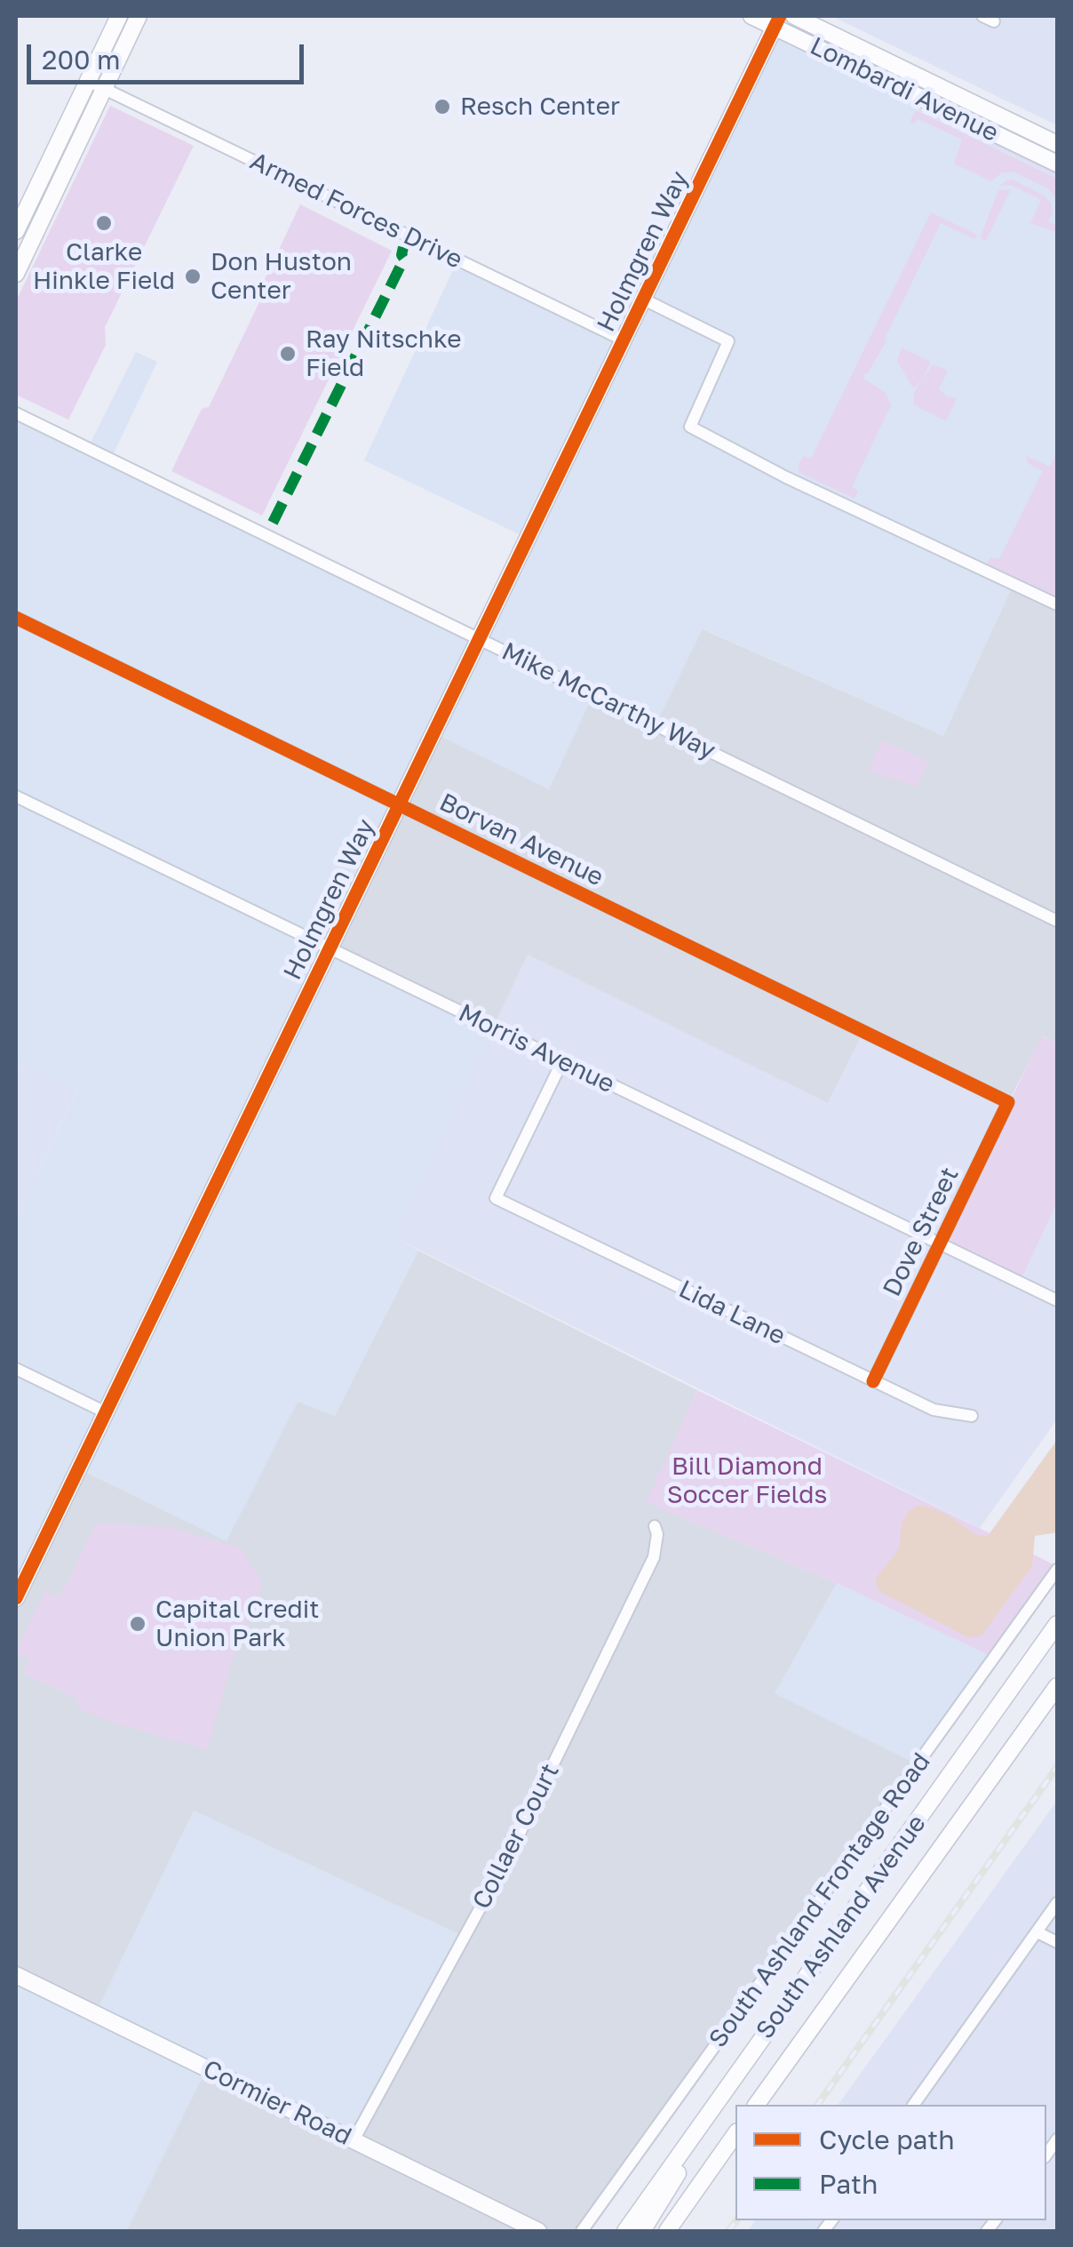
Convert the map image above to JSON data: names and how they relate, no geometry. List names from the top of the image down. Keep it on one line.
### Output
{"streets":{"street":["Lombardi Avenue","Armed Forces Drive","Holmgren Way","Mike McCarthy Way","Borvan Avenue","Morris Avenue","Dove Street","Lida Lane","Collaer Court","South Ashland Frontage Road","South Ashland Avenue","Cormier Road"]},"crossings":[["Lombardi Avenue","Holmgren Way"],["Armed Forces Drive","Holmgren Way"],["Holmgren Way","Mike McCarthy Way"],["Holmgren Way","Borvan Avenue"],["Holmgren Way","Morris Avenue"],["Borvan Avenue","Dove Street"],["Morris Avenue","Dove Street"],["Morris Avenue","Lida Lane"],["Dove Street","Lida Lane"],["Collaer Court","Cormier Road"]],"parks":["Bill Diamond Soccer Fields"],"places":["Resch Center","Clarke Hinkle Field","Don Huston Center","Ray Nitschke Field","Capital Credit Union Park"],"legend":["Cycle path","Path"],"scale_bar":"200 m"}
